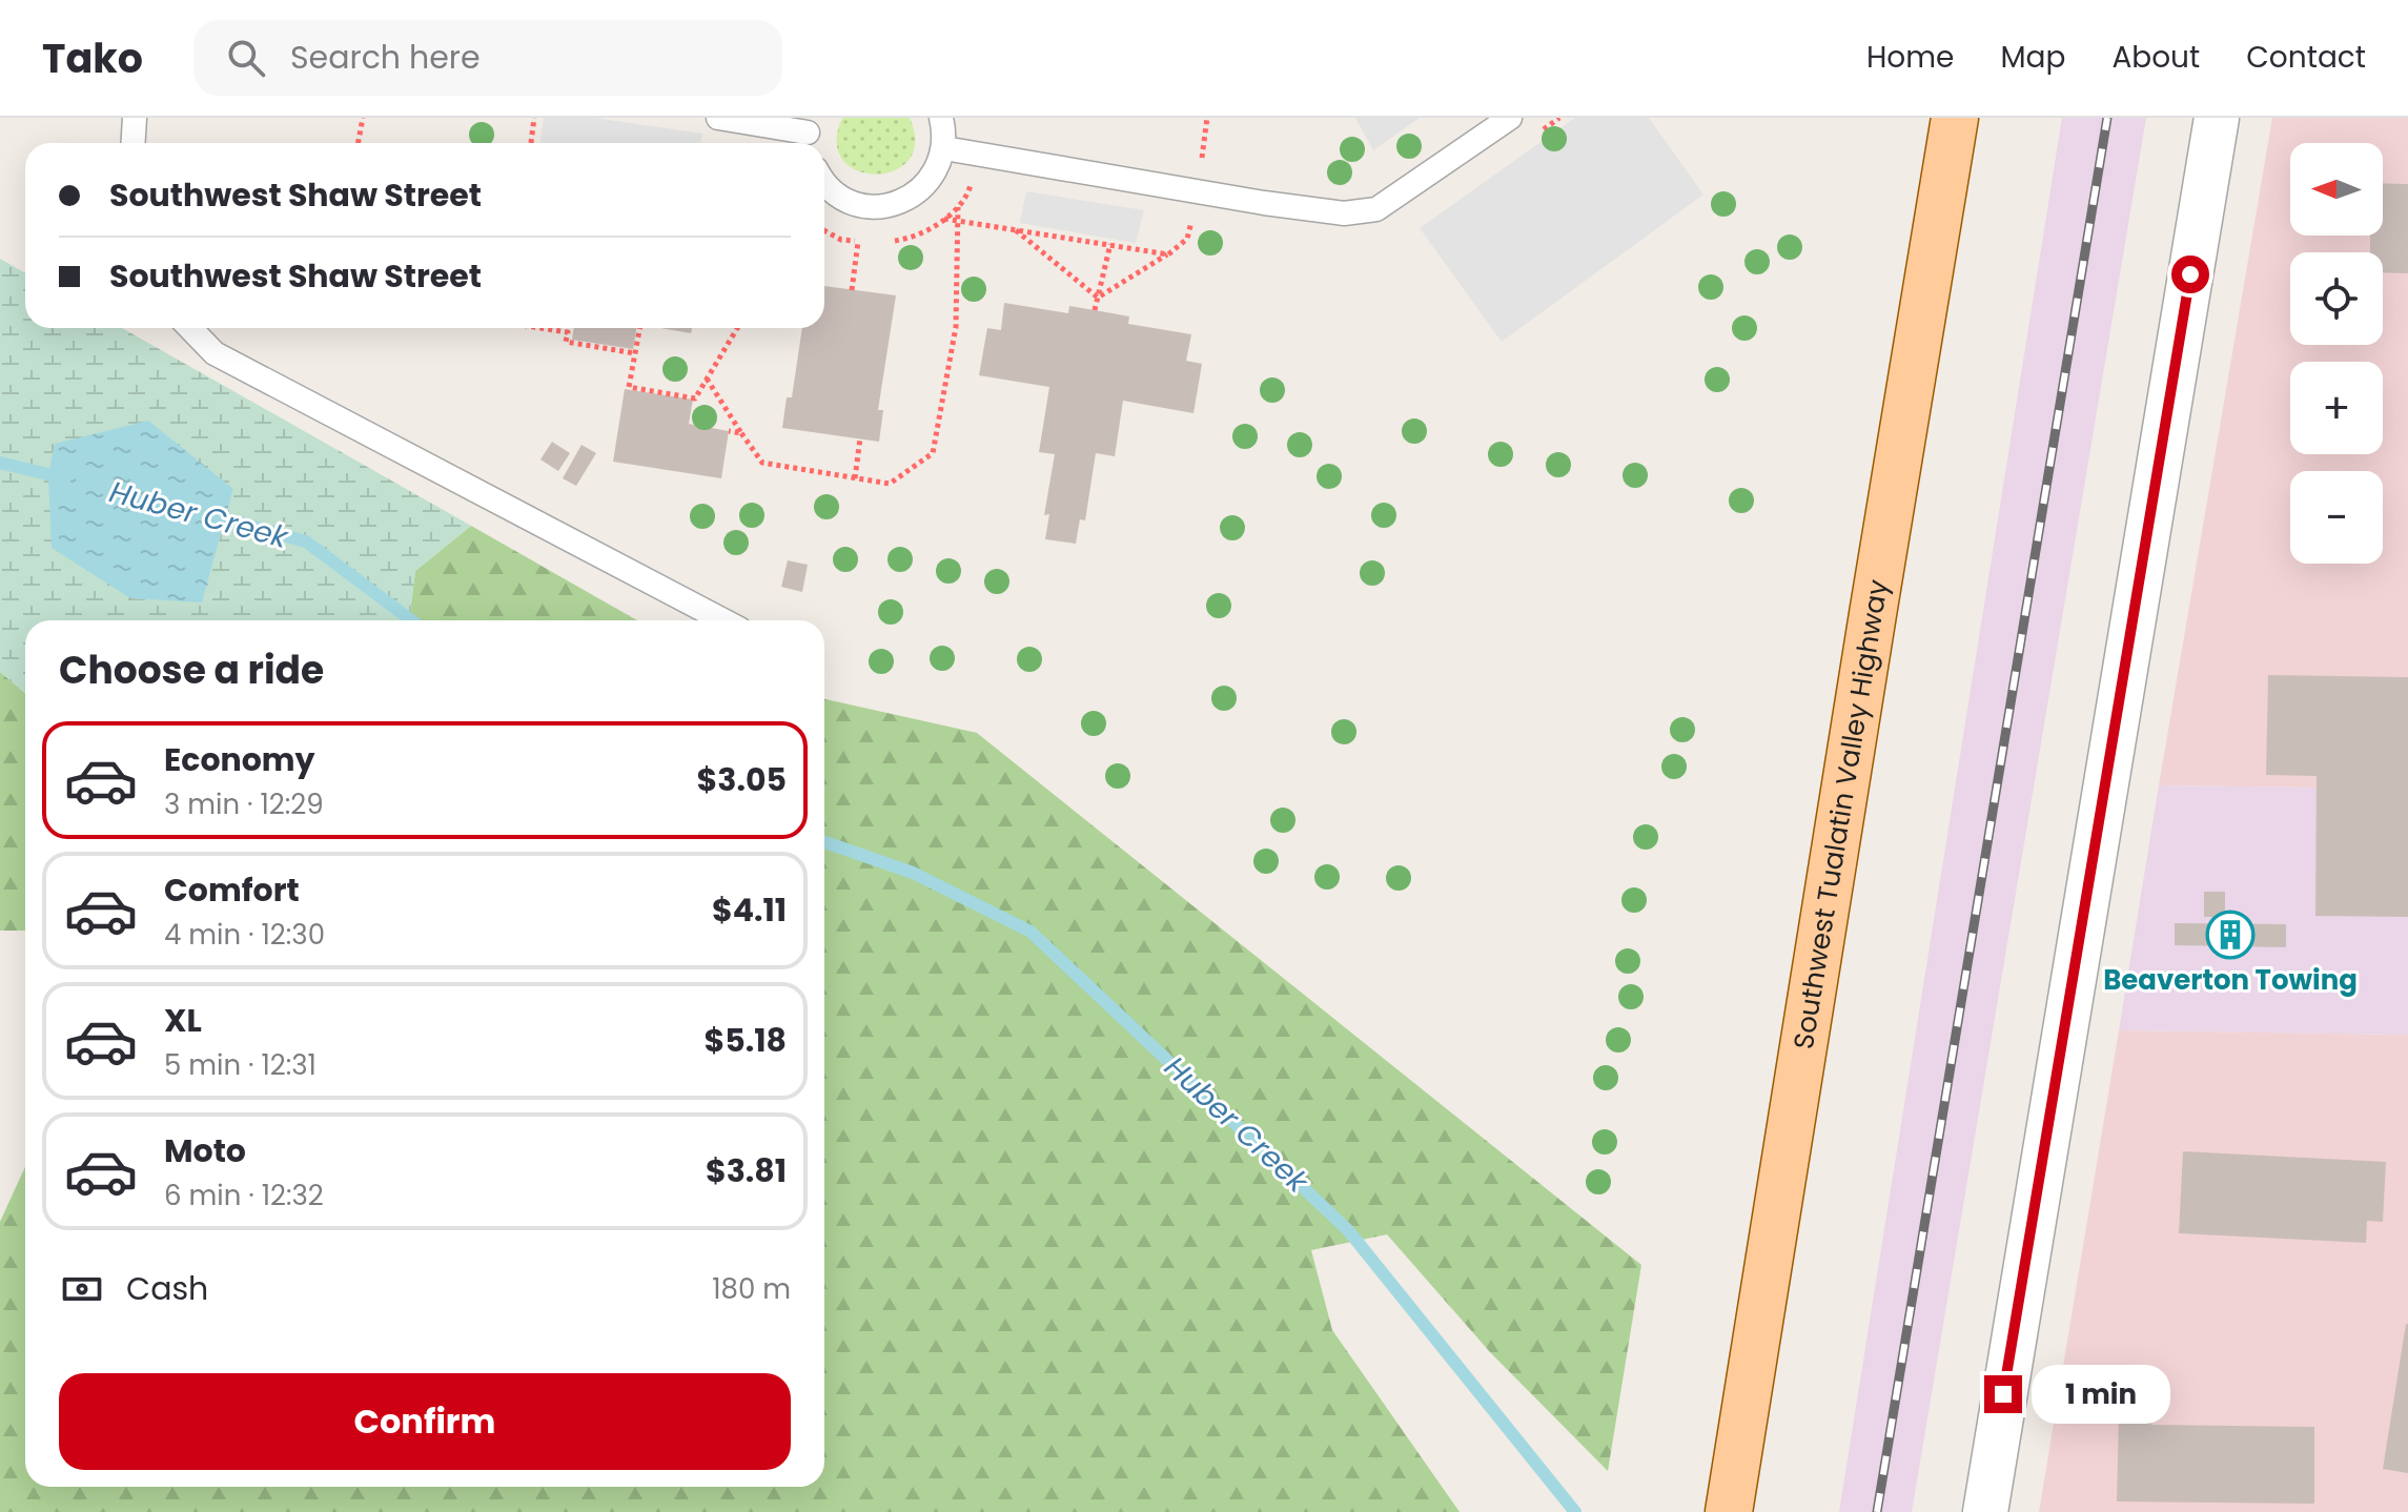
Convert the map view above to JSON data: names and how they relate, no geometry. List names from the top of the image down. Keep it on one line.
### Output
{"streets":{"main road":["Southwest Tualatin Valley Highway"]},"water":["Huber Creek"],"places":{"building":["Beaverton Towing"]},"north":"left","page":{"header":"Tako","search":"Search here","nav":["Home","Map","About","Contact"],"map_buttons":["+","−"],"banner":["Southwest Shaw Street","Southwest Shaw Street"],"heading":"Choose a ride","list":[{"name":"Economy","note":"3 min · 12:29","value":"$3.05"},{"name":"Comfort","note":"4 min · 12:30","value":"$4.11"},{"name":"XL","note":"5 min · 12:31","value":"$5.18"},{"name":"Moto","note":"6 min · 12:32","value":"$3.81"}],"pay":["Cash","180 m"],"buttons":"Confirm","bubble":"1 min"}}
